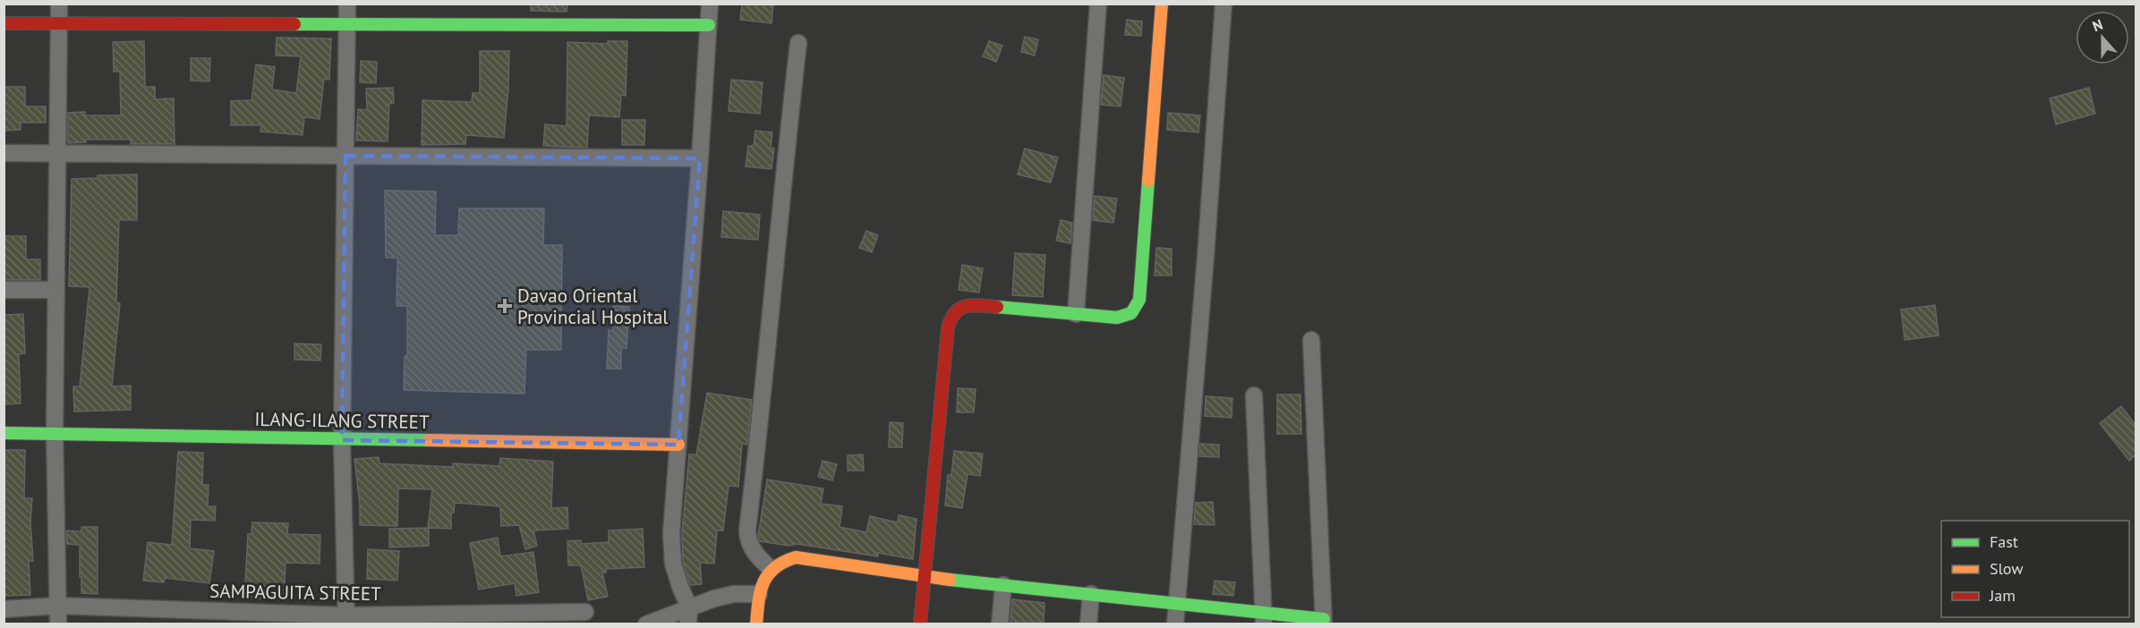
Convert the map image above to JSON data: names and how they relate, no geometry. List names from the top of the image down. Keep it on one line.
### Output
{"streets":{"street":["ILANG-ILANG STREET","SAMPAGUITA STREET"]},"places":{"health":["Davao Oriental Provincial Hospital"]},"legend":["Fast","Slow","Jam"],"north":"top"}
